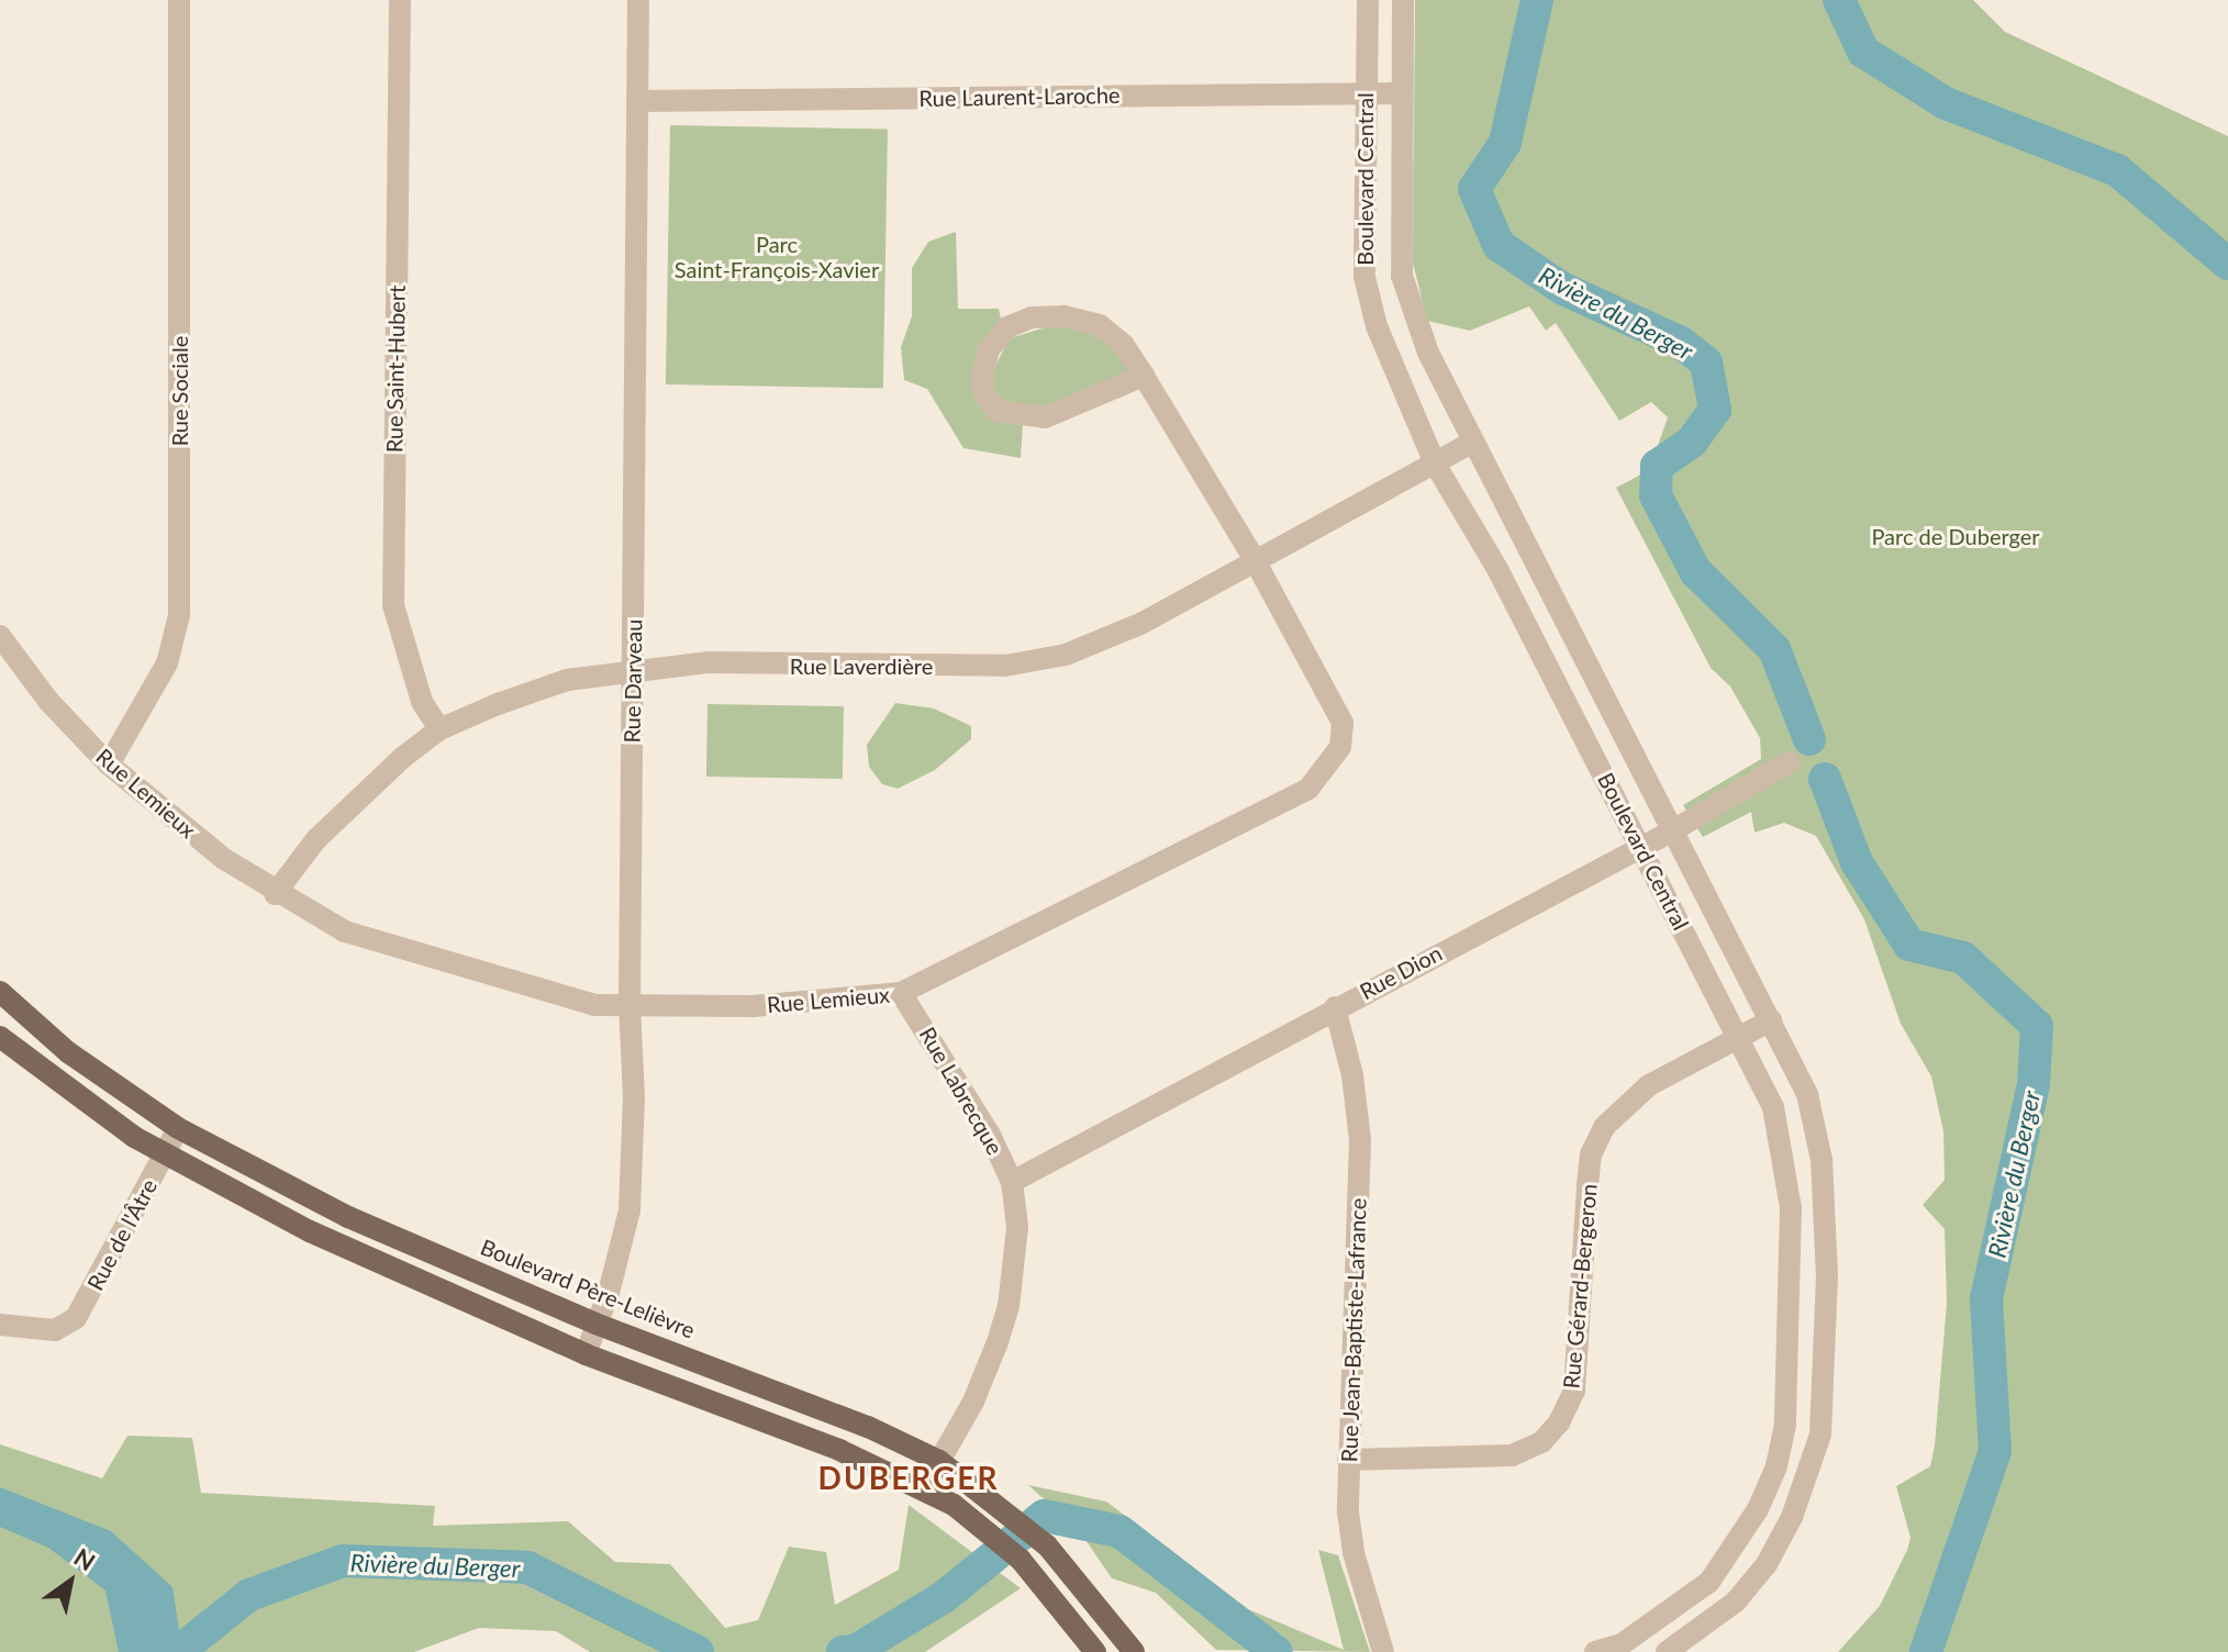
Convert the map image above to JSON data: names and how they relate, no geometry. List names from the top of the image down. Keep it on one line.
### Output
{"streets":{"main road":["Boulevard Père-Lelièvre"],"street":["Rue Laurent-Laroche","Boulevard Central","Rue Saint-Hubert","Rue Sociale","Rue Laverdière","Rue Darveau","Rue Lemieux","Rue Dion","Rue Labrecque","Rue de l'Âtre","Rue Gérard-Bergeron","Rue Jean-Baptiste-Lafrance"]},"crossings":[["Rue Laurent-Laroche","Boulevard Central"],["Rue Laurent-Laroche","Rue Darveau"],["Boulevard Central","Rue Laverdière"],["Boulevard Central","Rue Dion"],["Boulevard Central","Rue Gérard-Bergeron"],["Rue Saint-Hubert","Rue Laverdière"],["Rue Sociale","Rue Lemieux"],["Rue Laverdière","Rue Darveau"],["Rue Laverdière","Rue Lemieux"],["Rue Darveau","Rue Lemieux"],["Rue Darveau","Boulevard Père-Lelièvre"],["Rue Lemieux","Rue Labrecque"],["Rue Dion","Rue Labrecque"],["Rue Dion","Rue Jean-Baptiste-Lafrance"],["Rue Labrecque","Boulevard Père-Lelièvre"],["Rue de l'Âtre","Boulevard Père-Lelièvre"],["Rue Gérard-Bergeron","Rue Jean-Baptiste-Lafrance"]],"districts":["DUBERGER"],"water":["Rivière du Berger"],"parks":["Parc Saint-François-Xavier","Parc de Duberger"],"north":"top right"}
